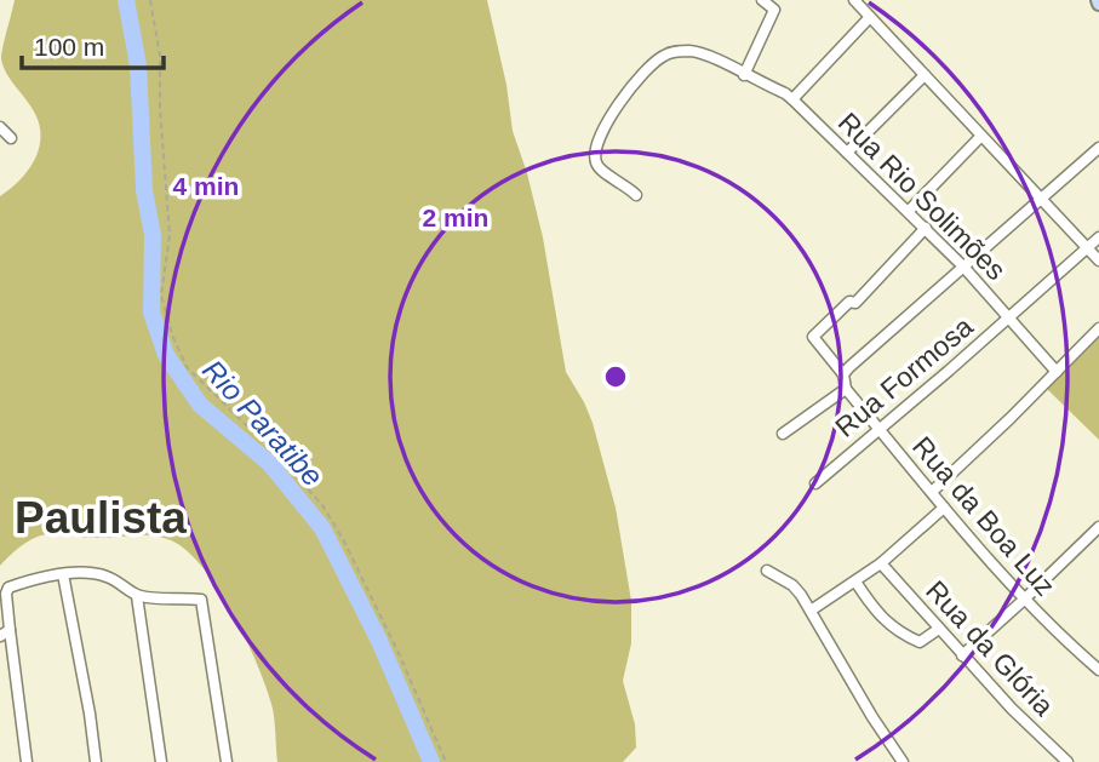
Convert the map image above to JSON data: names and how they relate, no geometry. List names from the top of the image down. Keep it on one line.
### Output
{"streets":{"street":["Rua Rio Solimões","Rua Formosa","Rua da Boa Luz","Rua da Glória"]},"crossings":[["Rua Rio Solimões","Rua Formosa"],["Rua Rio Solimões","Rua da Boa Luz"],["Rua Formosa","Rua da Boa Luz"]],"districts":["Paulista"],"water":["Rio Paratibe"],"scale_bar":"100 m","rings":["4 min","2 min"]}
